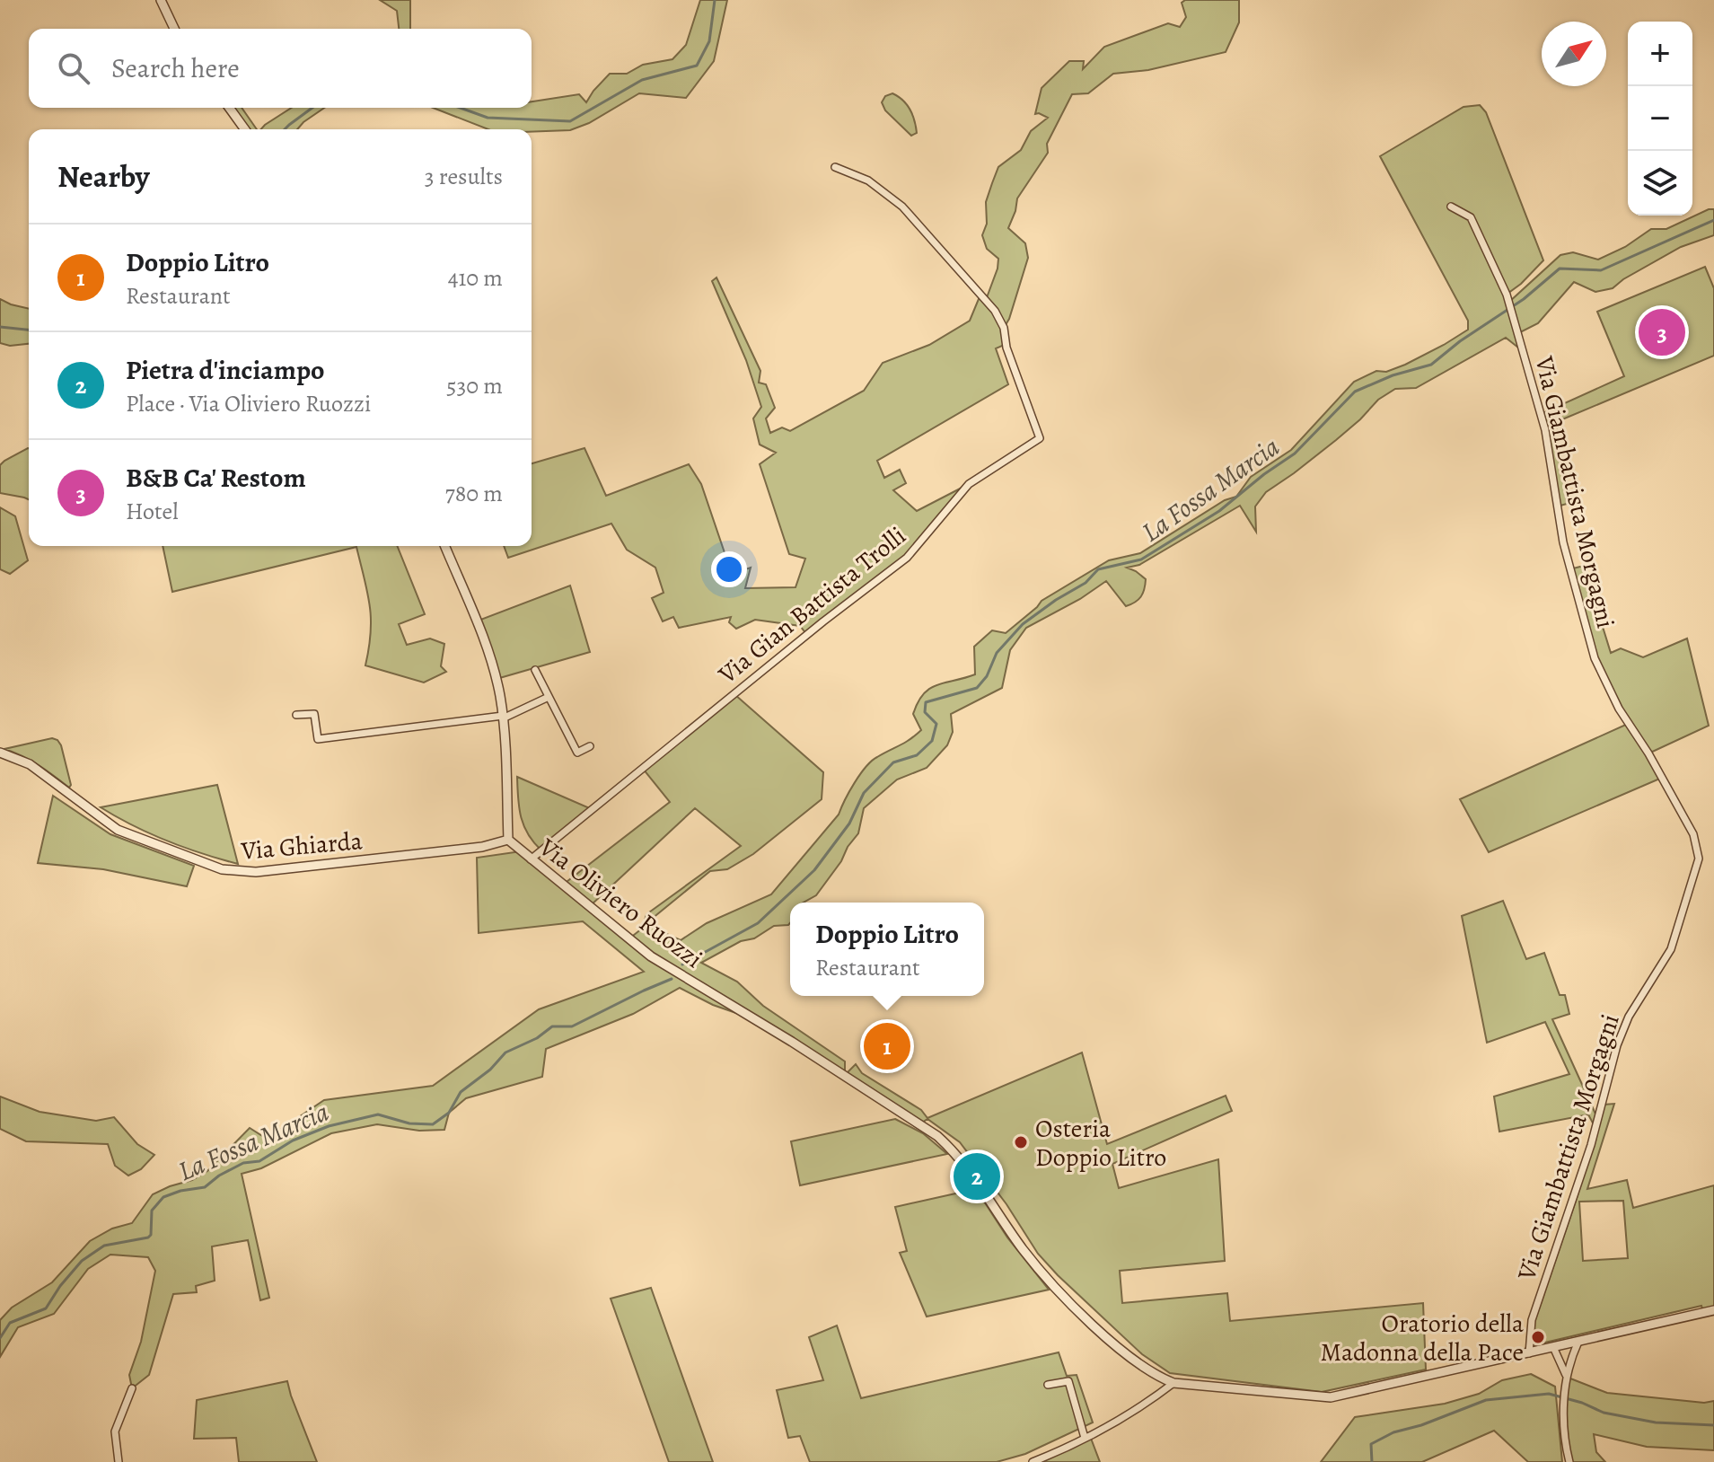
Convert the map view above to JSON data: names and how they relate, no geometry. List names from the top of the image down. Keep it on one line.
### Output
{"streets":{"street":["Via Giambattista Morgagni","Via Gian Battista Trolli","Via Ghiarda","Via Oliviero Ruozzi"]},"crossings":[["Via Giambattista Morgagni","Via Oliviero Ruozzi"],["Via Gian Battista Trolli","Via Oliviero Ruozzi"],["Via Ghiarda","Via Oliviero Ruozzi"]],"water":["La Fossa Marcia"],"places":["Osteria Doppio Litro","Oratorio della Madonna della Pace"],"north":"top right","page":{"map_buttons":["+","−"],"search":"Search here","heading":["Nearby","3 results"],"list":[{"mark":"1","name":"Doppio Litro","note":"Restaurant","value":"410 m"},{"mark":"2","name":"Pietra d'inciampo","note":"Place · Via Oliviero Ruozzi","value":"530 m"},{"mark":"3","name":"B&B Ca' Restom","note":"Hotel","value":"780 m"}],"pins":["3","1","2"],"popup":["Doppio Litro","Restaurant"]}}
